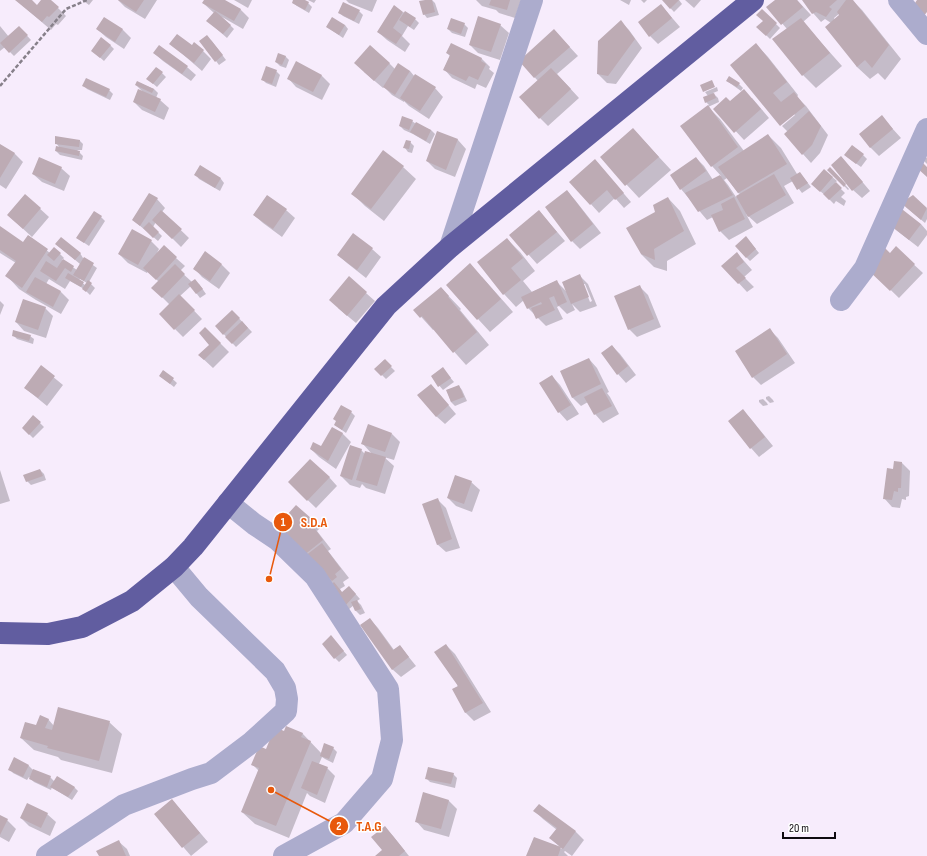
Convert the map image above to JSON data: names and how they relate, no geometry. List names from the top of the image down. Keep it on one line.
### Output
{"places":["S.D.A","T.A.G"],"scale_bar":"20 m"}
